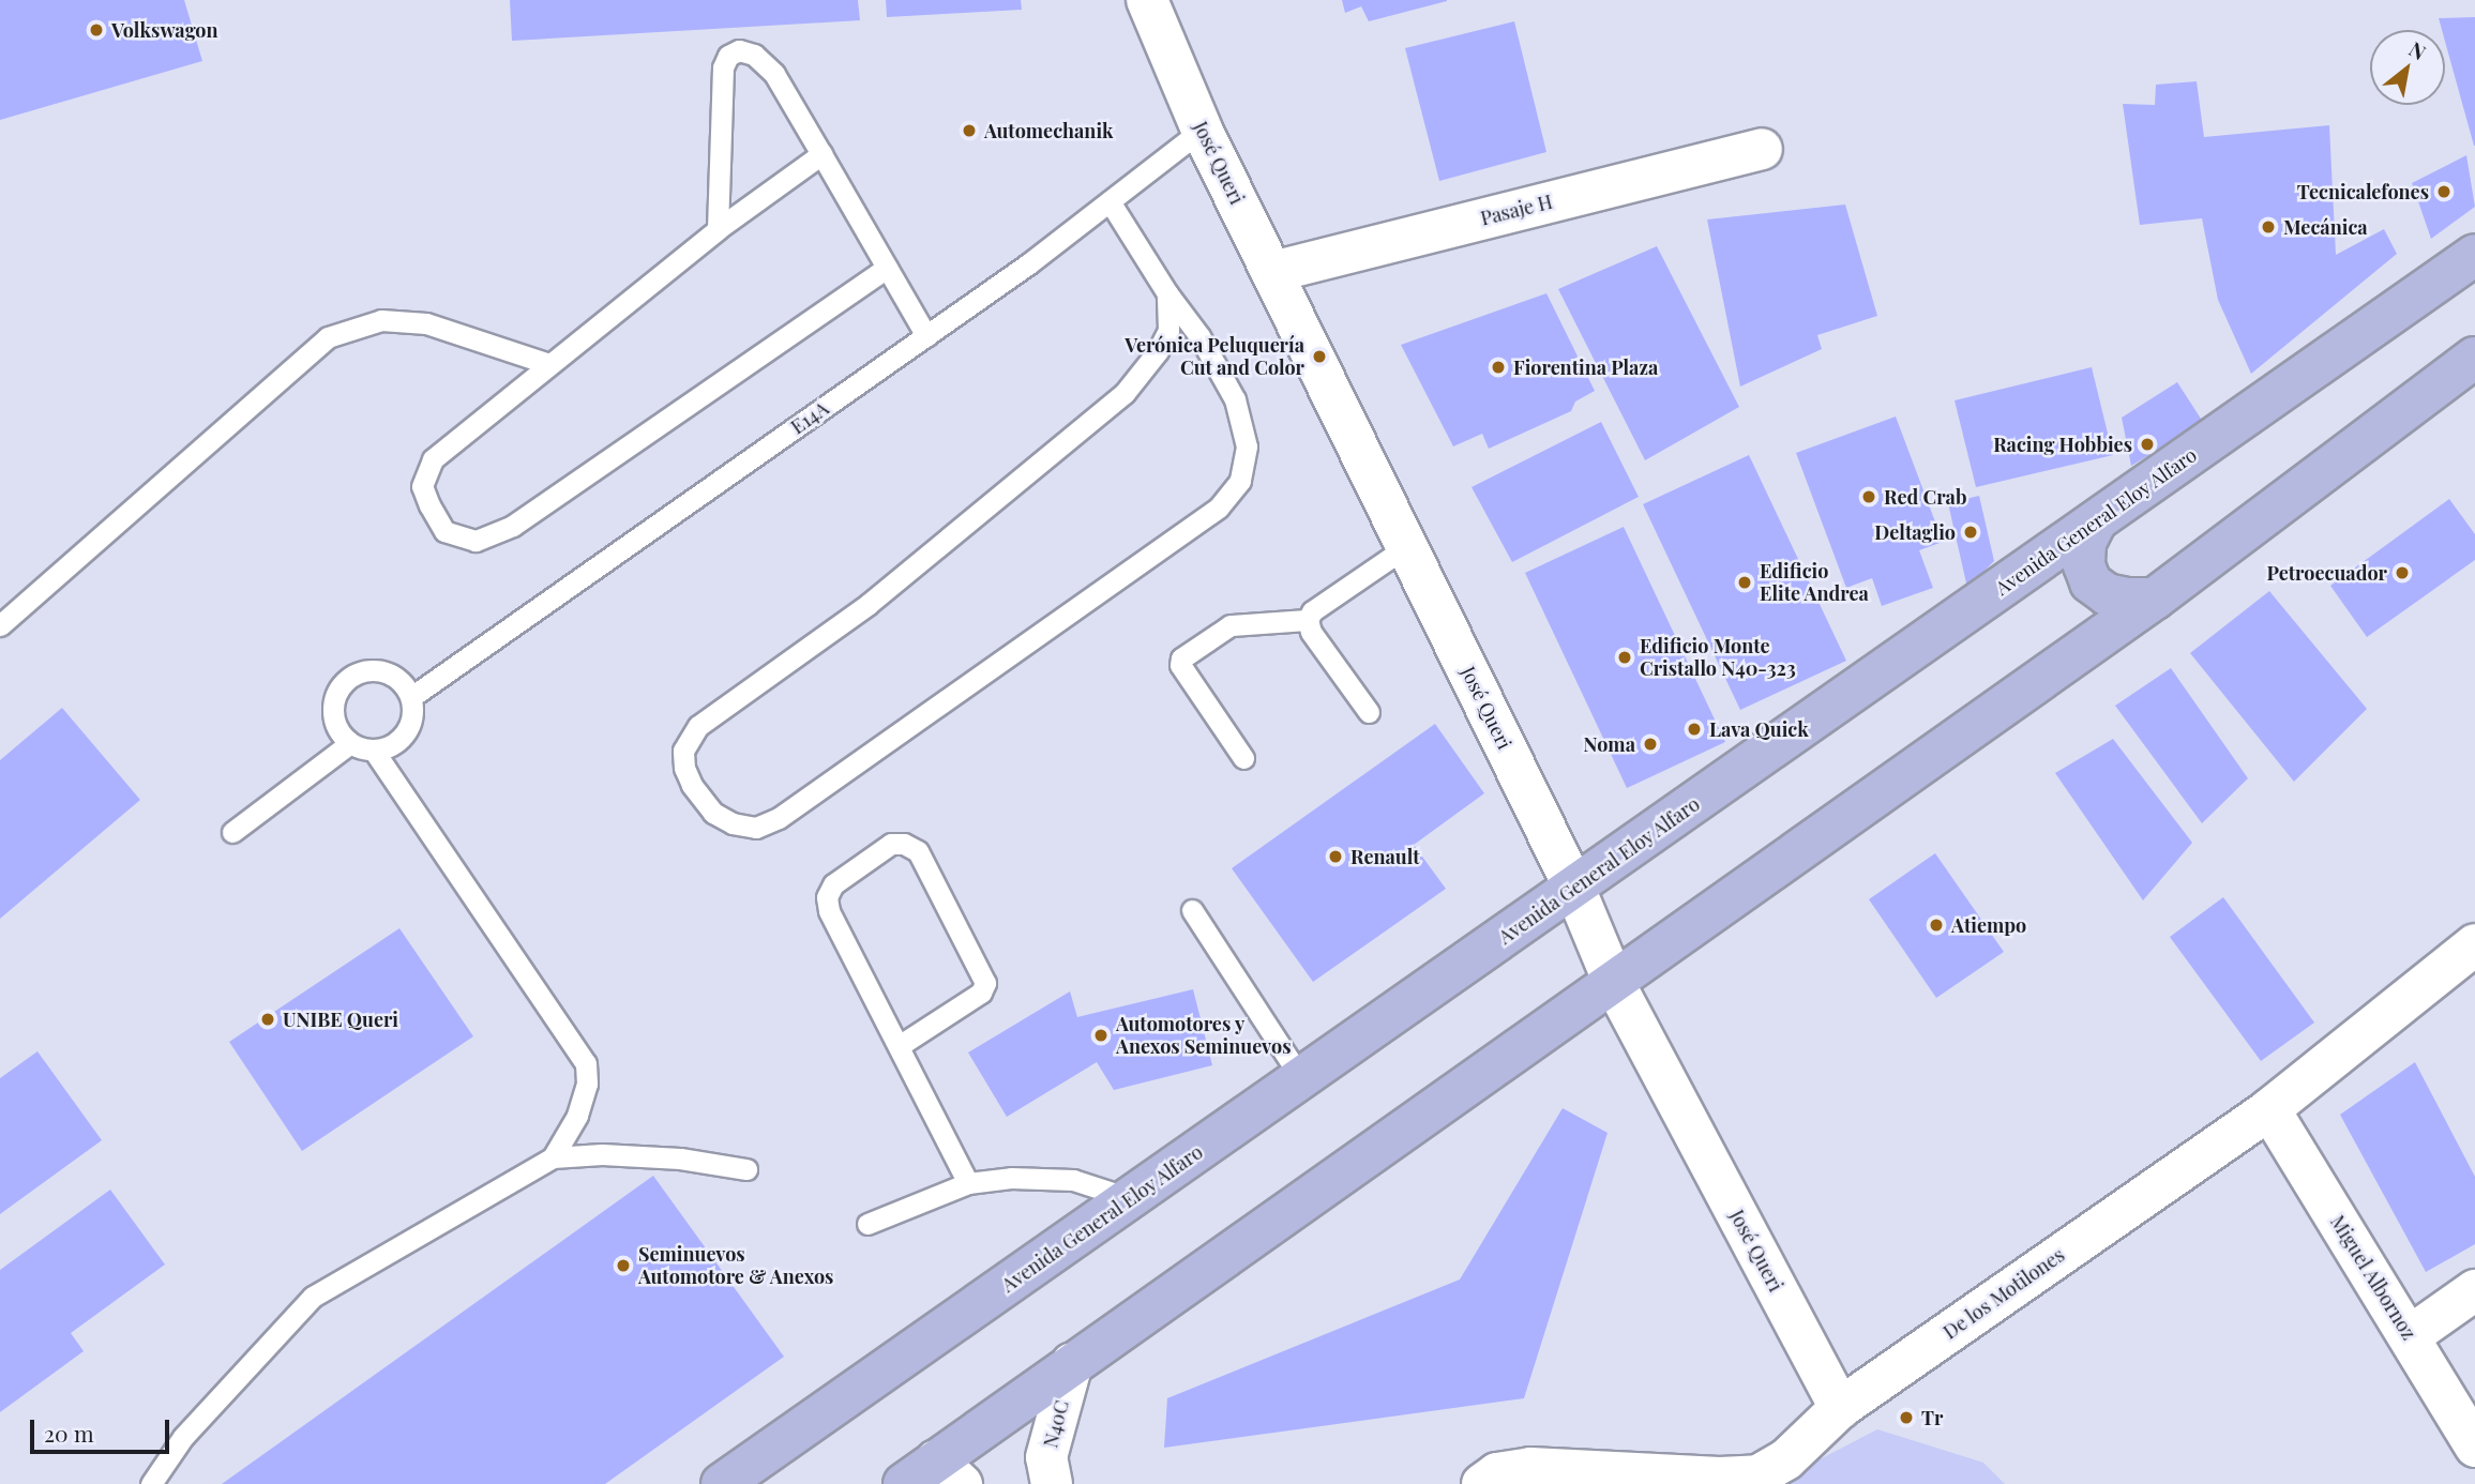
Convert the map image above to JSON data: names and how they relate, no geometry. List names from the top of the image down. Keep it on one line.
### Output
{"streets":{"main road":["Avenida General Eloy Alfaro"],"street":["José Queri","Pasaje H","Miguel Albornoz","De los Motilones","N40C"],"lane":["E14A"]},"crossings":[["José Queri","Pasaje H"],["José Queri","E14A"],["José Queri","Avenida General Eloy Alfaro"],["José Queri","De los Motilones"],["Miguel Albornoz","De los Motilones"]],"places":["Volkswagon","Automechanik","Tecnicalefones","Mecánica","Verónica Peluquería Cut and Color","Fiorentina Plaza","Racing Hobbies","Red Crab","Deltaglio","Petroecuador","Edificio Elite Andrea","Edificio Monte Cristallo N40-323","Lava Quick","Noma","Renault","Atiempo","UNIBE Queri","Automotores y Anexos Seminuevos","Seminuevos Automotore & Anexos","Tr"],"scale_bar":"20 m","north":"top right"}
